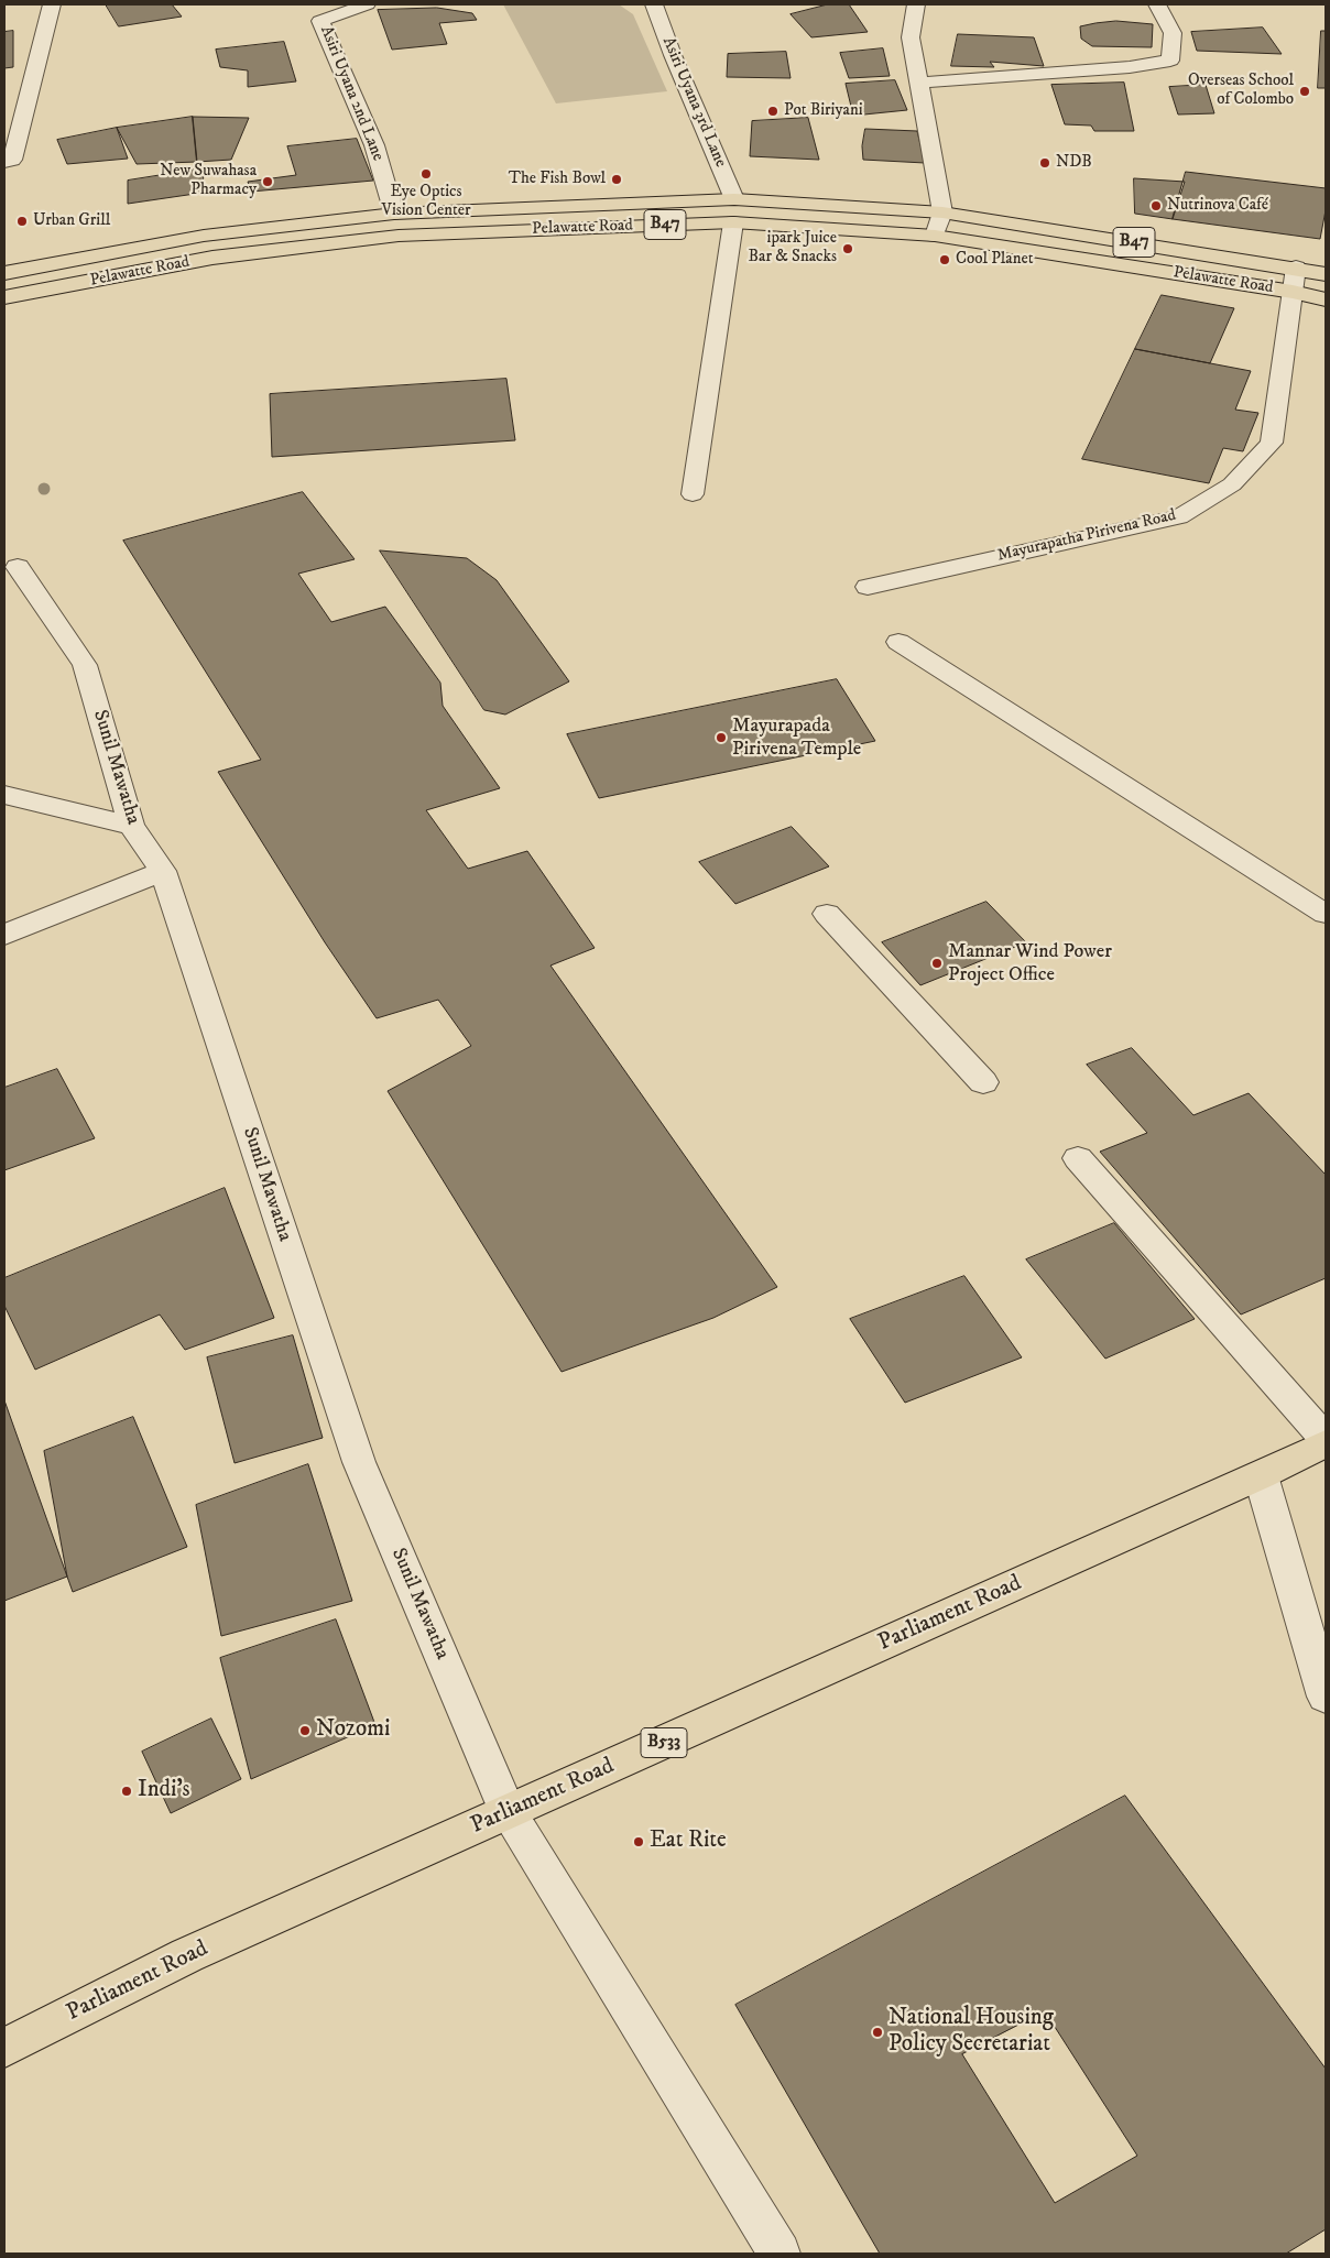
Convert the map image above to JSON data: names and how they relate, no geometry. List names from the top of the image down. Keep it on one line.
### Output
{"streets":{"main road":["B47","Pelawatte Road","Parliament Road","B533"],"street":["Asiri Uyana 2nd Lane","Asiri Uyana 3rd Lane","Mayurapatha Pirivena Road","Sunil Mawatha"]},"crossings":[["Asiri Uyana 2nd Lane","Pelawatte Road"],["Asiri Uyana 3rd Lane","Pelawatte Road"],["Pelawatte Road","Mayurapatha Pirivena Road"],["Sunil Mawatha","Parliament Road"]],"places":["Overseas School of Colombo","Pot Biriyani","NDB","Eye Optics Vision Center","The Fish Bowl","New Suwahasa Pharmacy","Nutrinova Café","Urban Grill","ipark Juice Bar & Snacks","Cool Planet","Mayurapada Pirivena Temple","Mannar Wind Power Project Office","Nozomi","Indi's","Eat Rite","National Housing Policy Secretariat"]}
